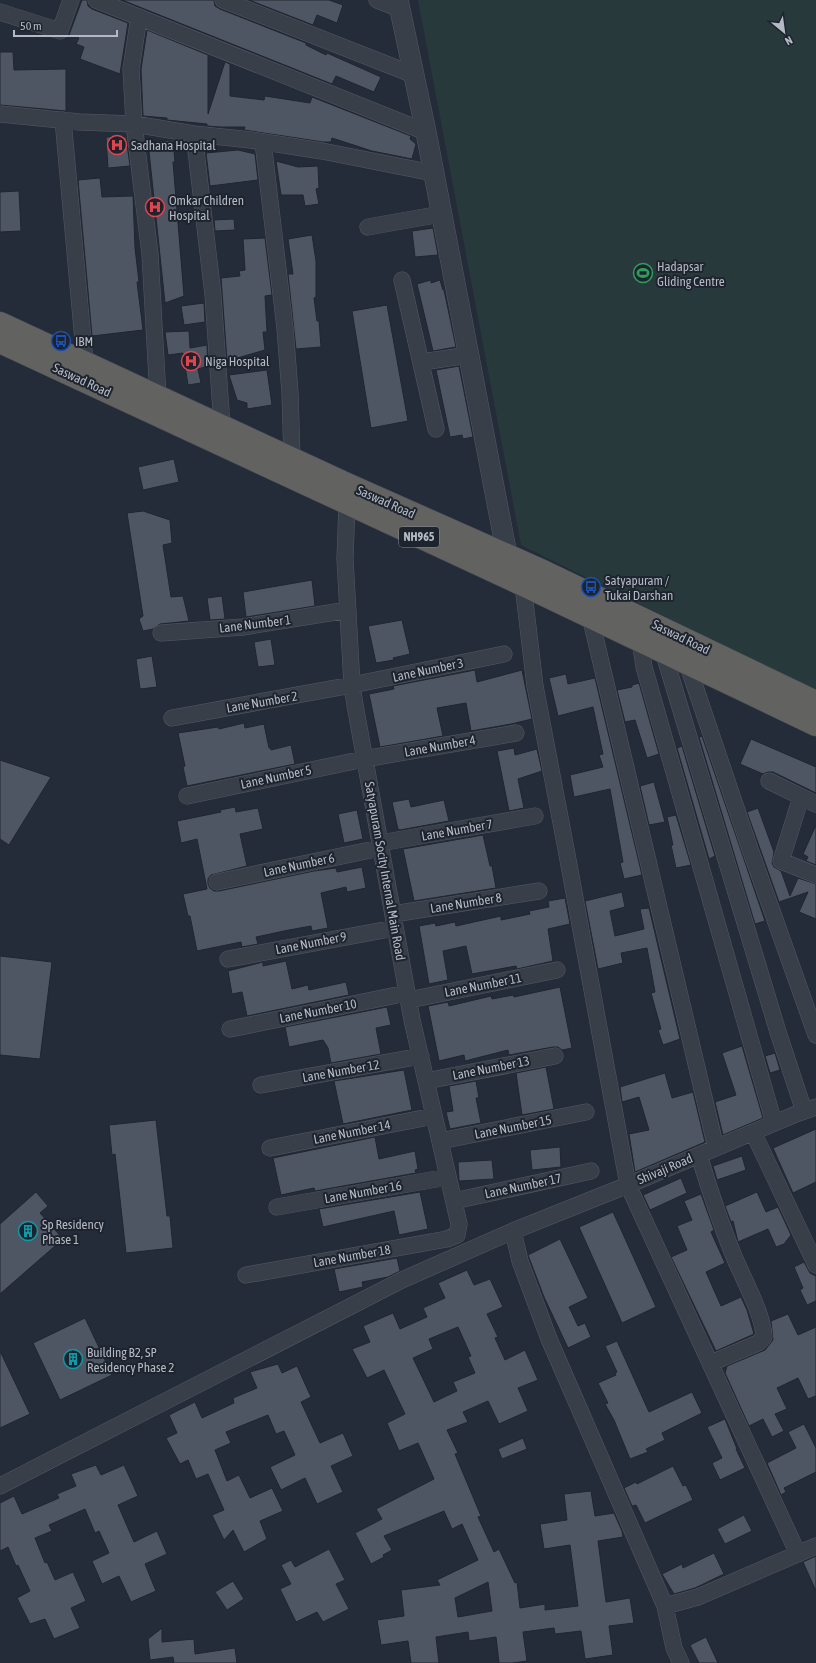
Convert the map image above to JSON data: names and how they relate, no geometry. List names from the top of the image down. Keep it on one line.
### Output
{"streets":{"highway":["Saswad Road","NH965"],"street":["Lane Number 1","Lane Number 3","Lane Number 2","Lane Number 4","Lane Number 5","Lane Number 7","Lane Number 6","Satyapuram Socity Internal Main Road","Lane Number 8","Lane Number 9","Lane Number 11","Lane Number 10","Lane Number 13","Lane Number 12","Lane Number 15","Lane Number 14","Shivaji Road","Lane Number 17","Lane Number 16","Lane Number 18"]},"crossings":[["Saswad Road","Satyapuram Socity Internal Main Road"],["Lane Number 1","Satyapuram Socity Internal Main Road"],["Lane Number 3","Lane Number 2"],["Lane Number 3","Satyapuram Socity Internal Main Road"],["Lane Number 2","Satyapuram Socity Internal Main Road"],["Lane Number 4","Lane Number 5"],["Lane Number 4","Satyapuram Socity Internal Main Road"],["Lane Number 5","Satyapuram Socity Internal Main Road"],["Lane Number 7","Lane Number 6"],["Lane Number 7","Satyapuram Socity Internal Main Road"],["Lane Number 6","Satyapuram Socity Internal Main Road"],["Satyapuram Socity Internal Main Road","Lane Number 8"],["Satyapuram Socity Internal Main Road","Lane Number 9"],["Satyapuram Socity Internal Main Road","Lane Number 11"],["Satyapuram Socity Internal Main Road","Lane Number 10"],["Satyapuram Socity Internal Main Road","Lane Number 13"],["Satyapuram Socity Internal Main Road","Lane Number 12"],["Satyapuram Socity Internal Main Road","Lane Number 15"],["Satyapuram Socity Internal Main Road","Lane Number 14"],["Satyapuram Socity Internal Main Road","Lane Number 17"],["Satyapuram Socity Internal Main Road","Lane Number 16"],["Satyapuram Socity Internal Main Road","Lane Number 18"],["Lane Number 8","Lane Number 9"],["Lane Number 11","Lane Number 10"]],"places":{"hospital":["Sadhana Hospital","Omkar Children Hospital","Niga Hospital"],"sports":["Hadapsar Gliding Centre"],"bus stop":["IBM","Satyapuram / Tukai Darshan"],"building":["Sp Residency Phase 1","Building B2, SP Residency Phase 2"]},"scale_bar":"50 m","north":"bottom right"}
